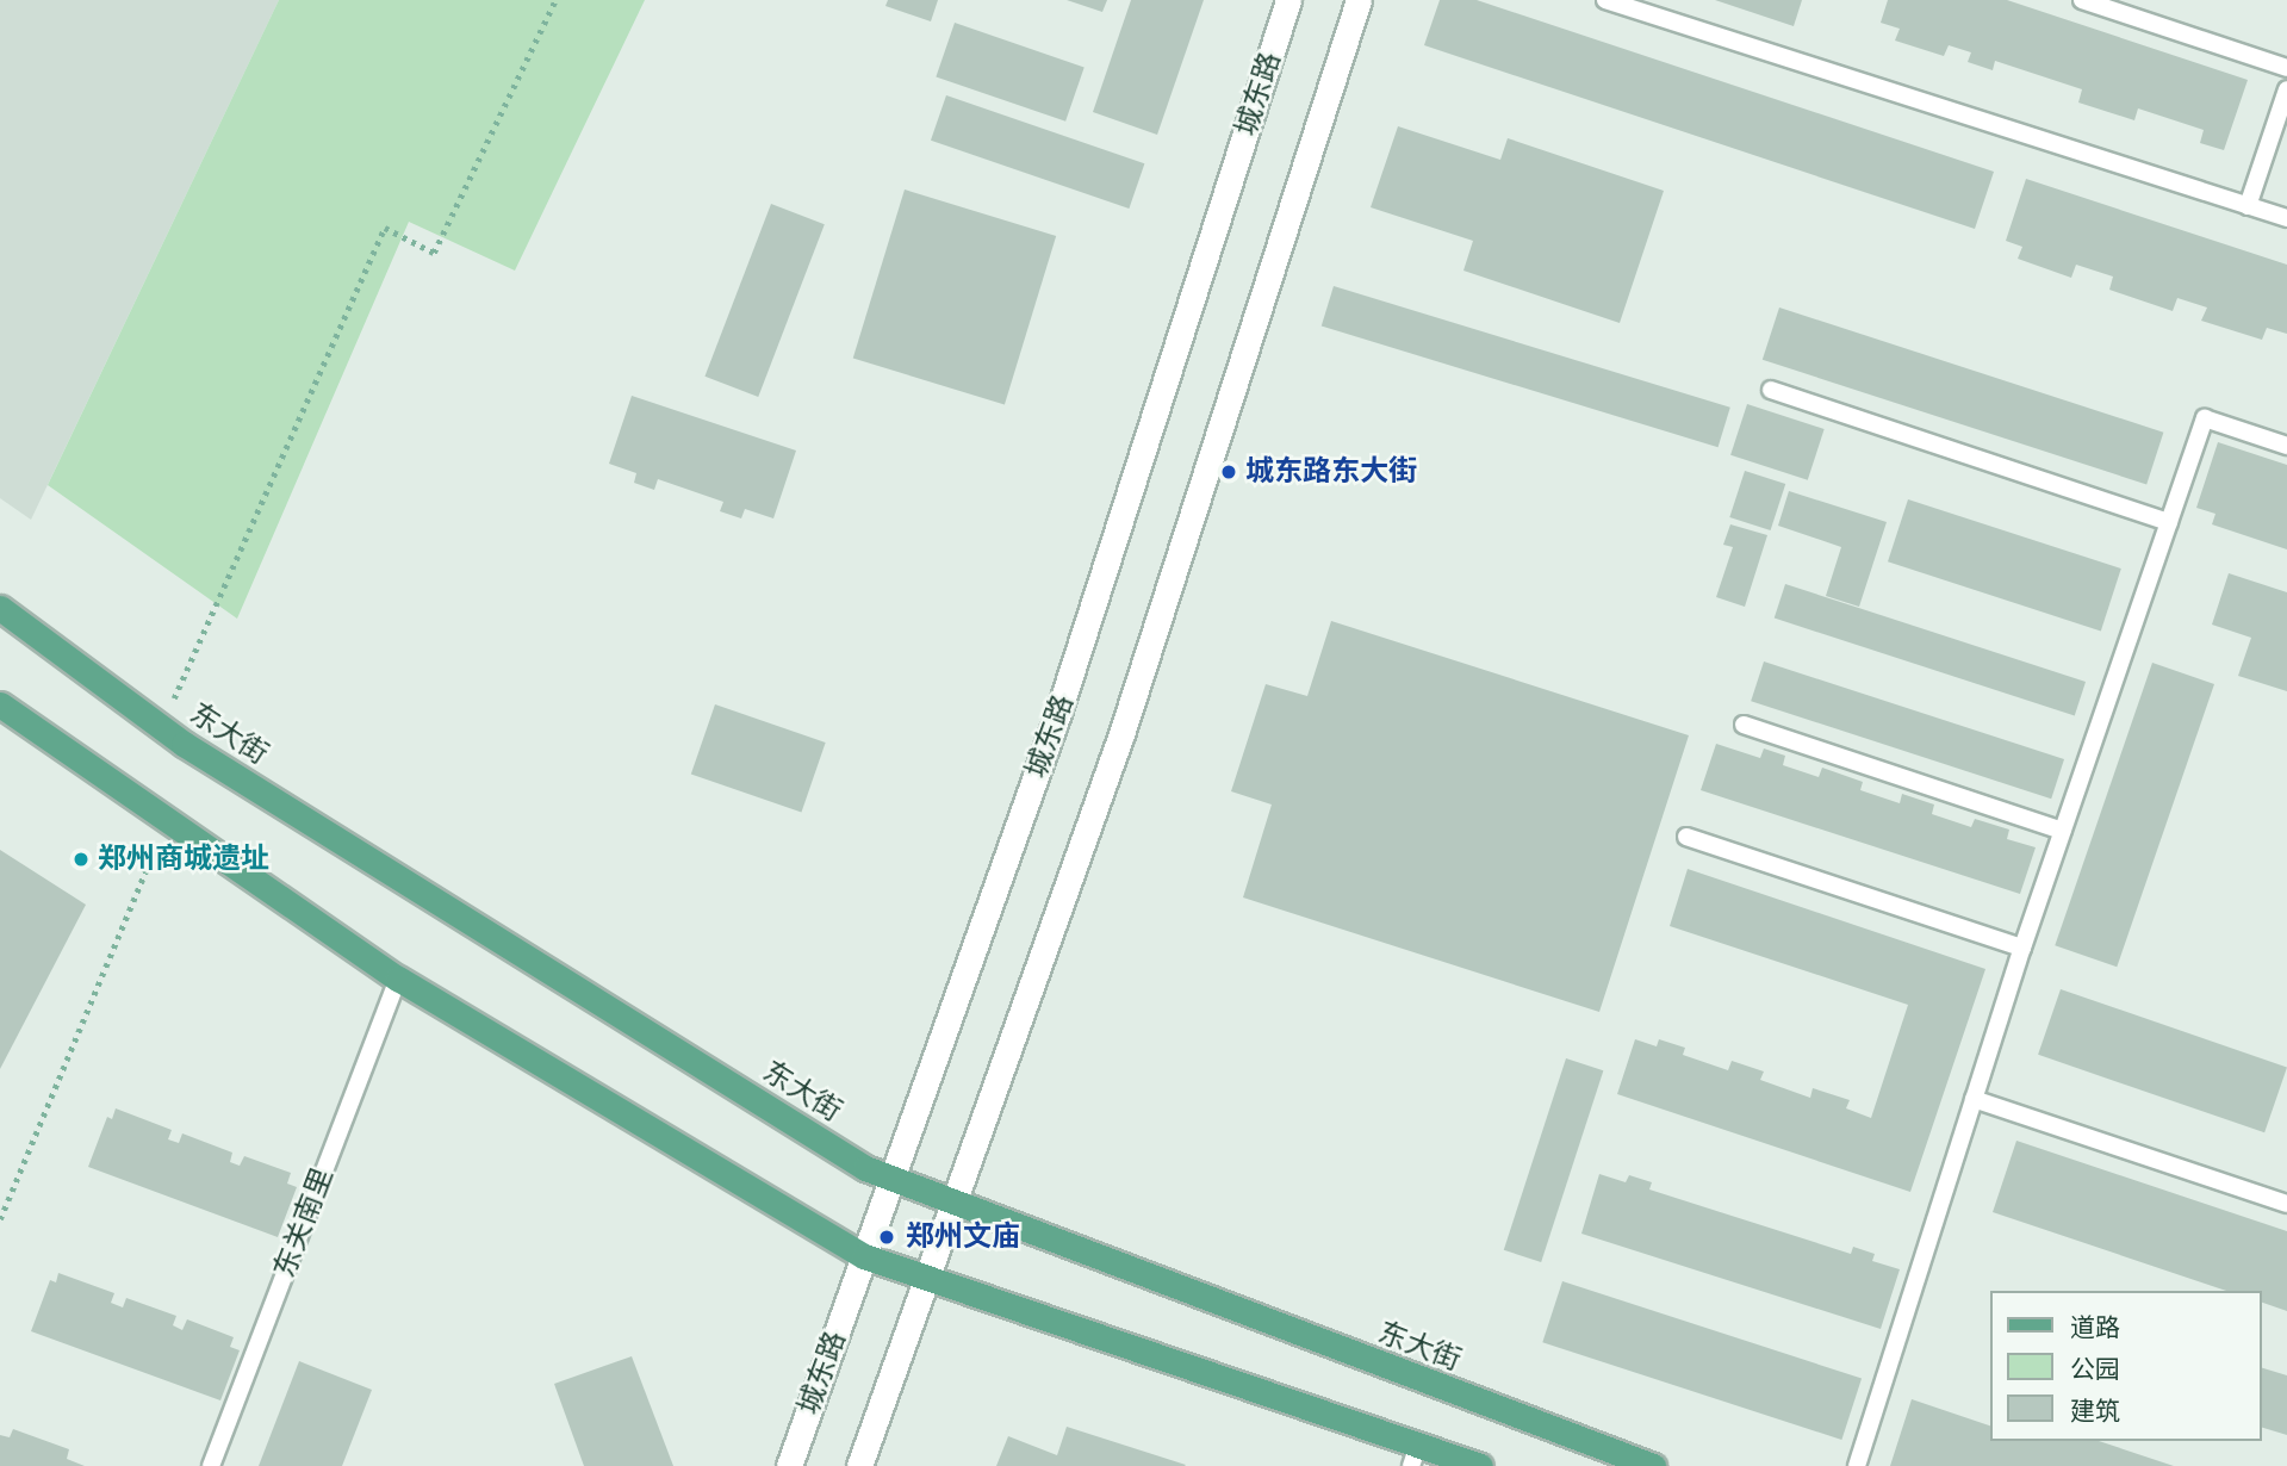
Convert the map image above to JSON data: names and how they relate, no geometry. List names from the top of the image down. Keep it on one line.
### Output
{"streets":{"main road":["城东路","东大街"],"lane":["东关南里"]},"crossings":[["城东路","东大街"]],"places":["城东路东大街","郑州商城遗址","郑州文庙"],"legend":["道路","公园","建筑"]}
